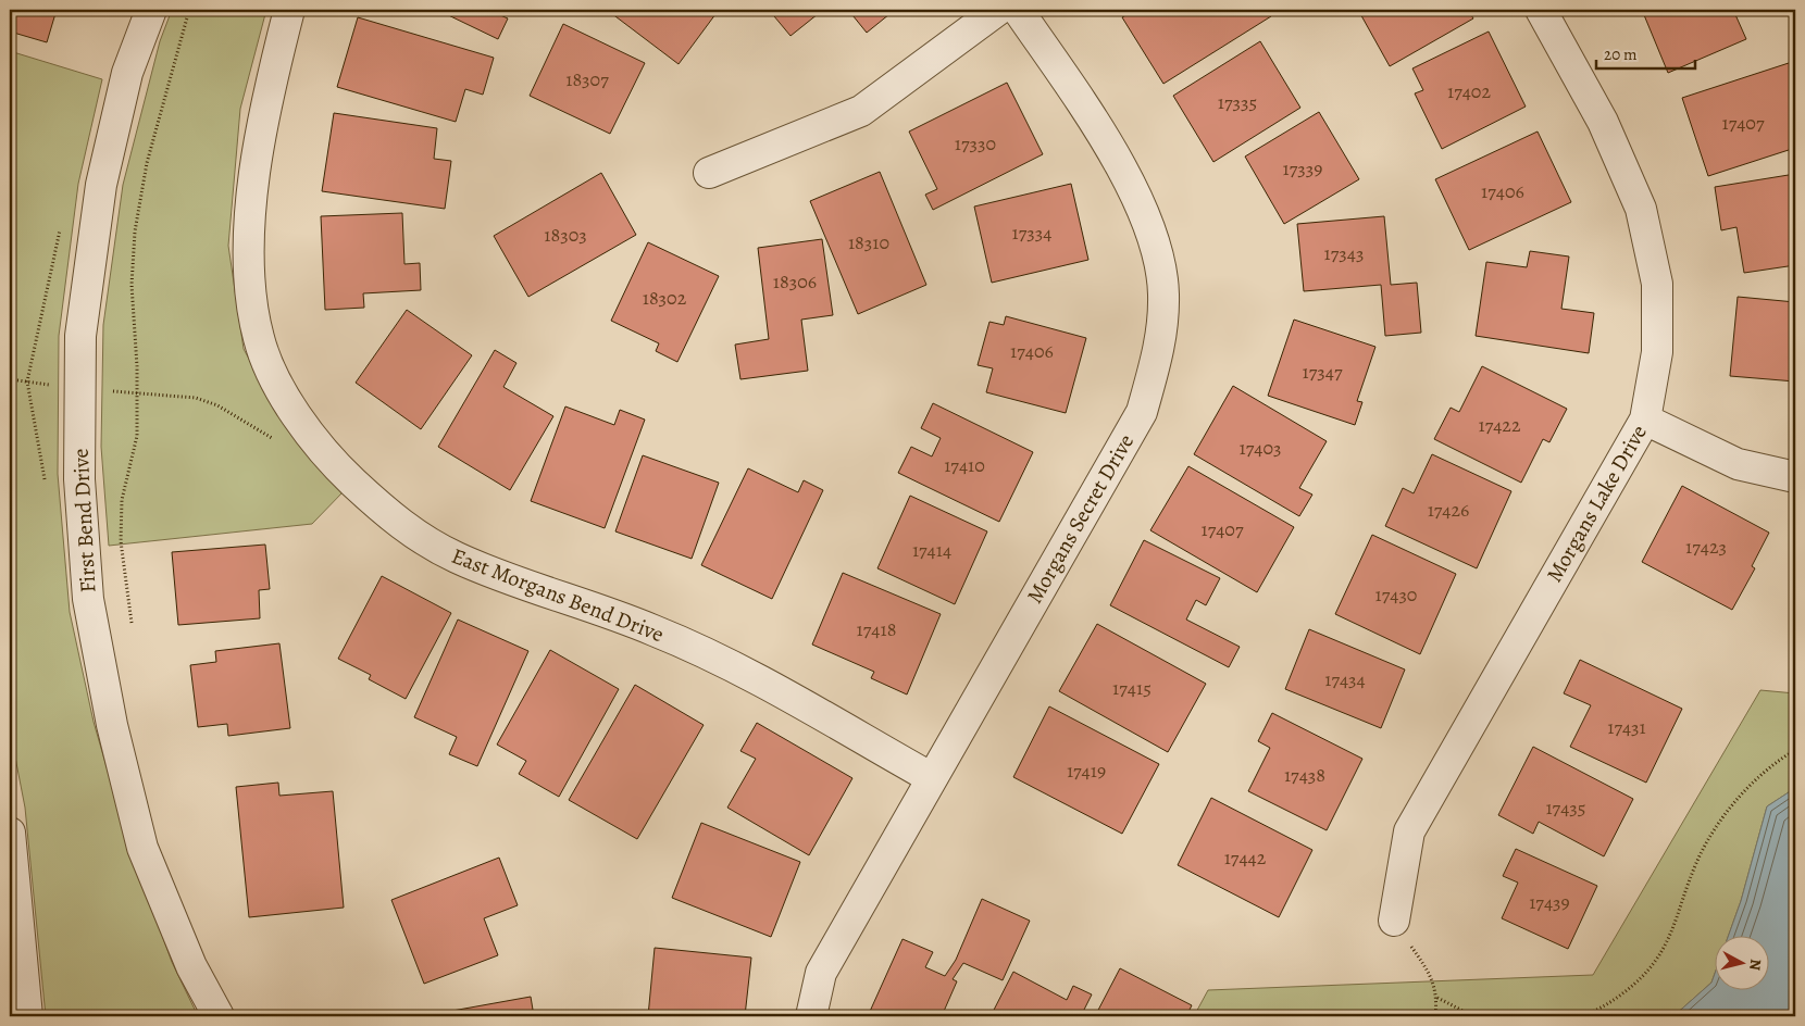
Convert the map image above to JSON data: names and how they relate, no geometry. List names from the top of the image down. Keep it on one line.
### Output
{"streets":{"street":["Morgans Lake Drive","Morgans Secret Drive","First Bend Drive","East Morgans Bend Drive"]},"crossings":[["Morgans Secret Drive","East Morgans Bend Drive"]],"house_numbers":["18307","17402","17335","17407","17330","17339","17406","17334","18303","18310","17343","18306","18302","17406","17347","17422","17403","17410","17426","17407","17423","17414","17430","17418","17434","17415","17431","17419","17438","17435","17442","17439"],"scale_bar":"20 m","north":"right"}
